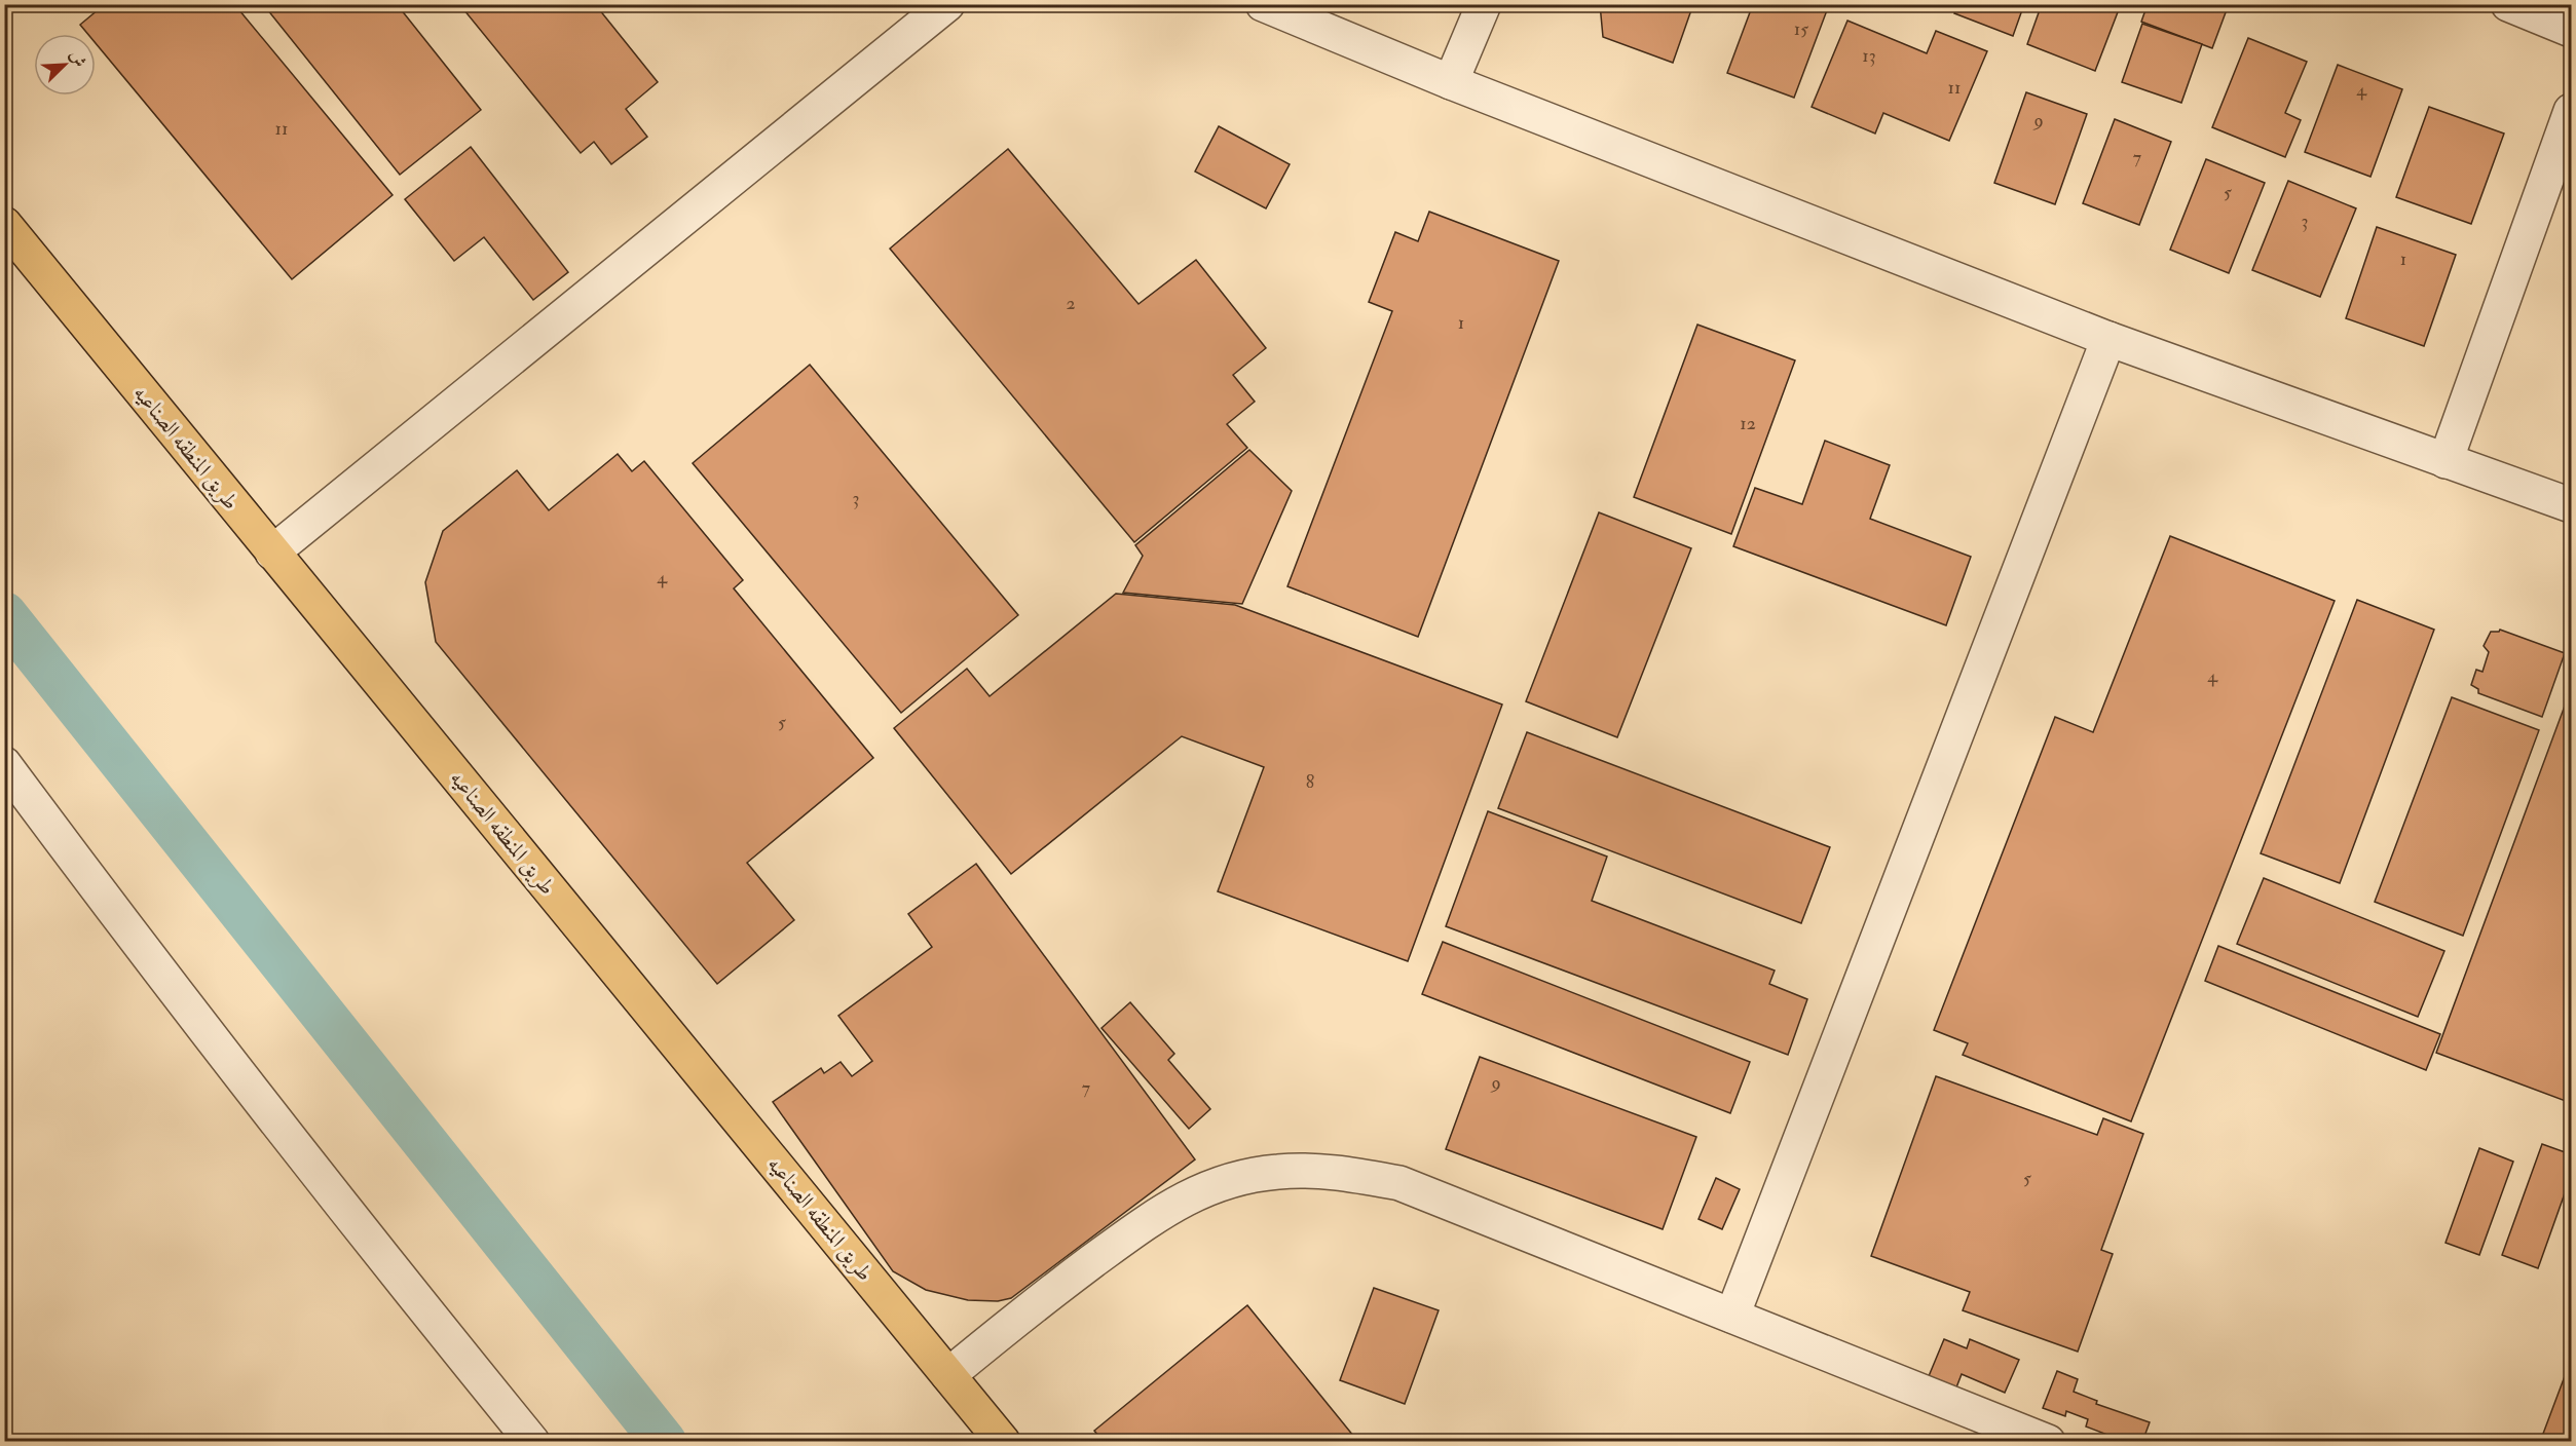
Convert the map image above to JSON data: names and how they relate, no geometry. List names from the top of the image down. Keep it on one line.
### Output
{"streets":{"main road":["طريق المنطقه الصناعيه"]},"house_numbers":["15","13","11","4","9","11","7","5","3","1","2","1","12","3","4","4","5","8","9","7","5"],"north":"top right"}
